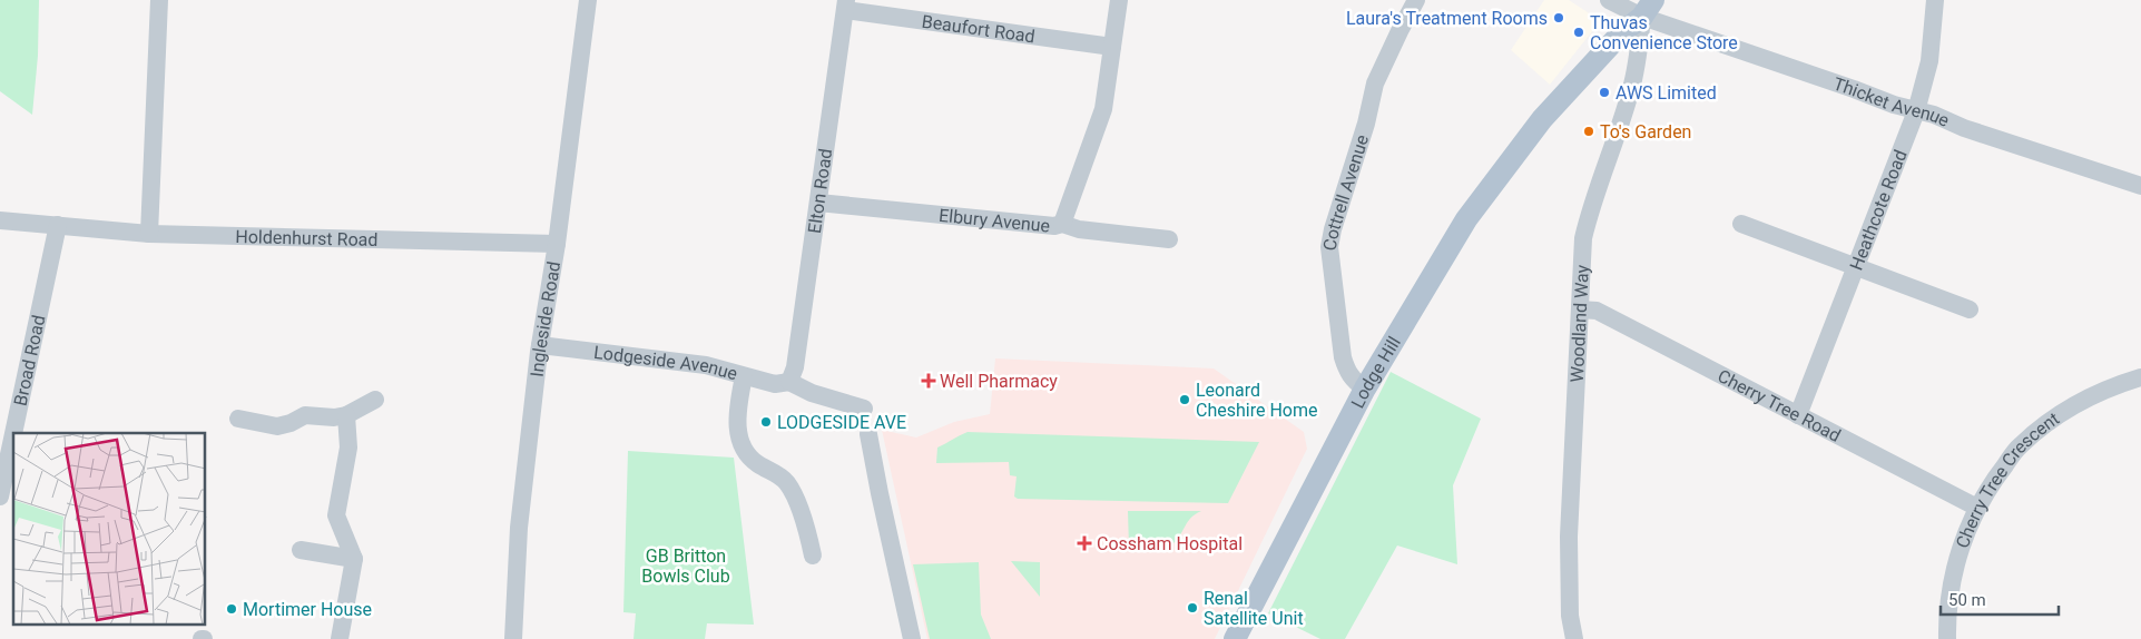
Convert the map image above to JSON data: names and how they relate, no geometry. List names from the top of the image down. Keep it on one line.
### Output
{"streets":{"main road":["Lodge Hill"],"street":["Beaufort Road","Thicket Avenue","Elton Road","Cottrell Avenue","Heathcote Road","Elbury Avenue","Holdenhurst Road","Ingleside Road","Woodland Way","Broad Road","Lodgeside Avenue","Cherry Tree Road","Cherry Tree Crescent"]},"crossings":[["Beaufort Road","Elton Road"],["Thicket Avenue","Heathcote Road"],["Thicket Avenue","Woodland Way"],["Thicket Avenue","Lodge Hill"],["Elton Road","Elbury Avenue"],["Elton Road","Lodgeside Avenue"],["Cottrell Avenue","Lodge Hill"],["Heathcote Road","Cherry Tree Road"],["Holdenhurst Road","Ingleside Road"],["Holdenhurst Road","Broad Road"],["Ingleside Road","Lodgeside Avenue"],["Woodland Way","Lodge Hill"],["Woodland Way","Cherry Tree Road"],["Cherry Tree Road","Cherry Tree Crescent"]],"parks":["GB Britton Bowls Club"],"places":{"other":["Laura's Treatment Rooms","Thuvas Convenience Store","AWS Limited","To's Garden","Leonard Cheshire Home","LODGESIDE AVE","Renal Satellite Unit","Mortimer House"],"health":["Well Pharmacy","Cossham Hospital"]},"scale_bar":"50 m"}
